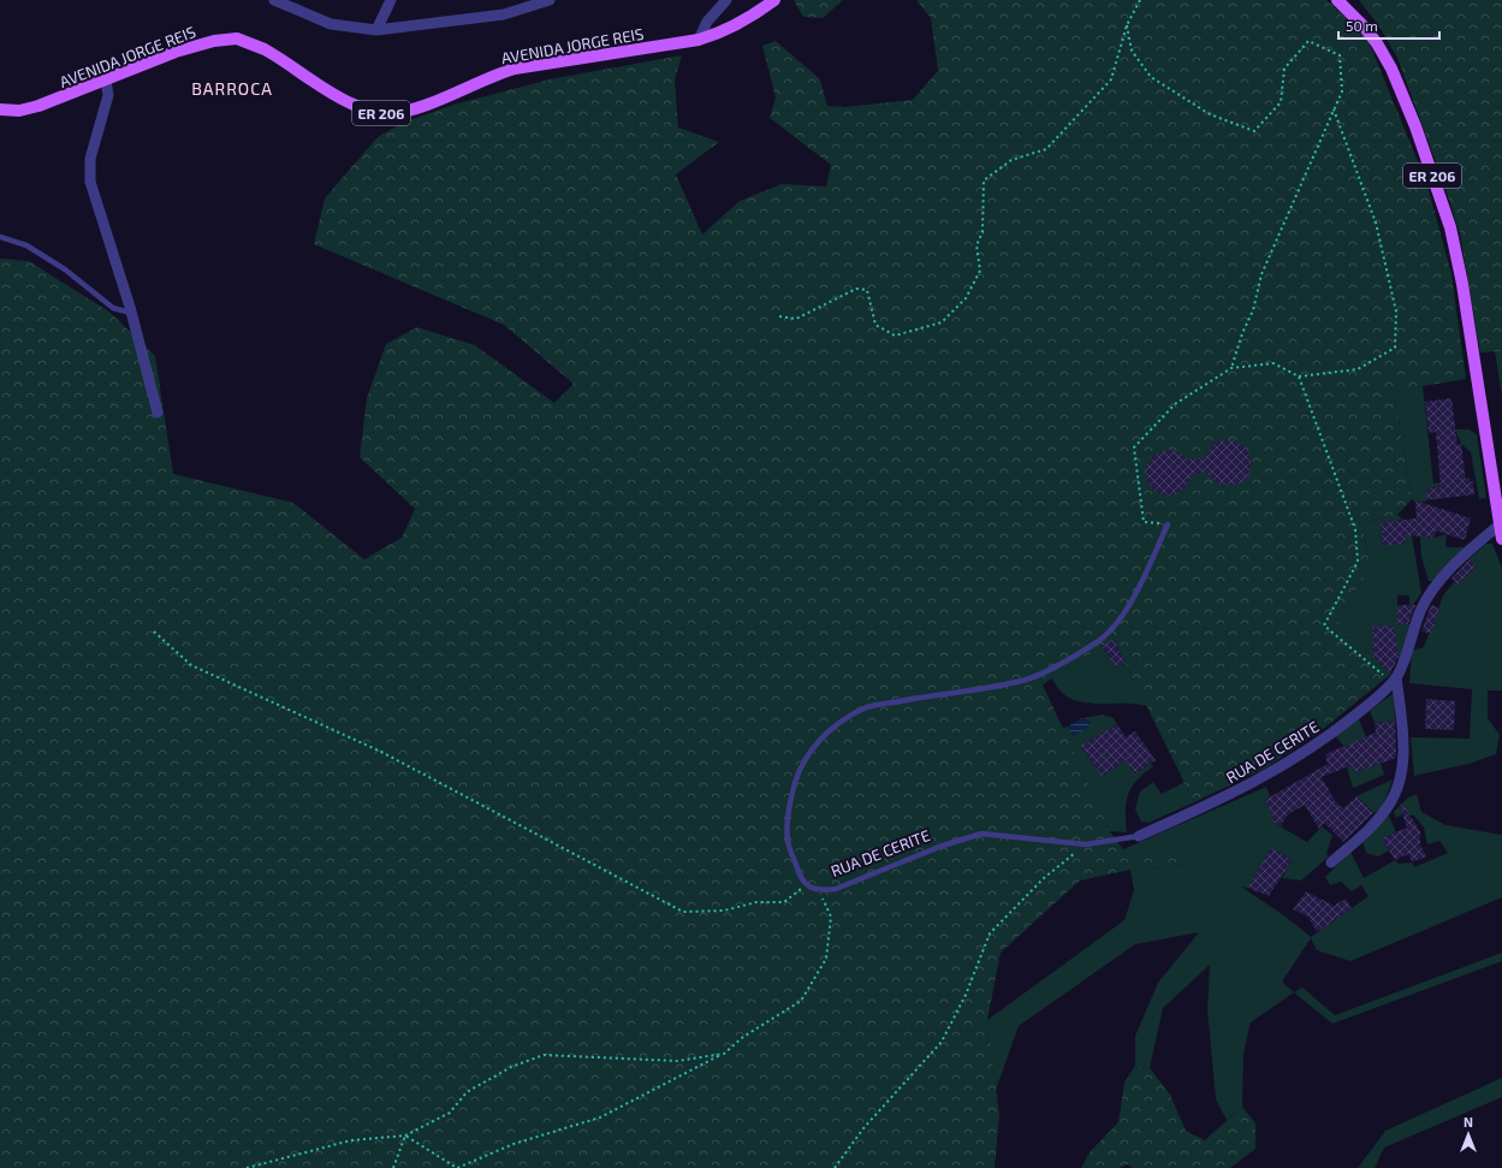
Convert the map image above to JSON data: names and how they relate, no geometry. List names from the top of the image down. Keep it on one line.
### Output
{"streets":{"main road":["AVENIDA JORGE REIS","ER 206"],"street":["RUA DE CERITE"]},"crossings":[["ER 206","RUA DE CERITE"]],"districts":["BARROCA"],"scale_bar":"50 m","north":"top"}
